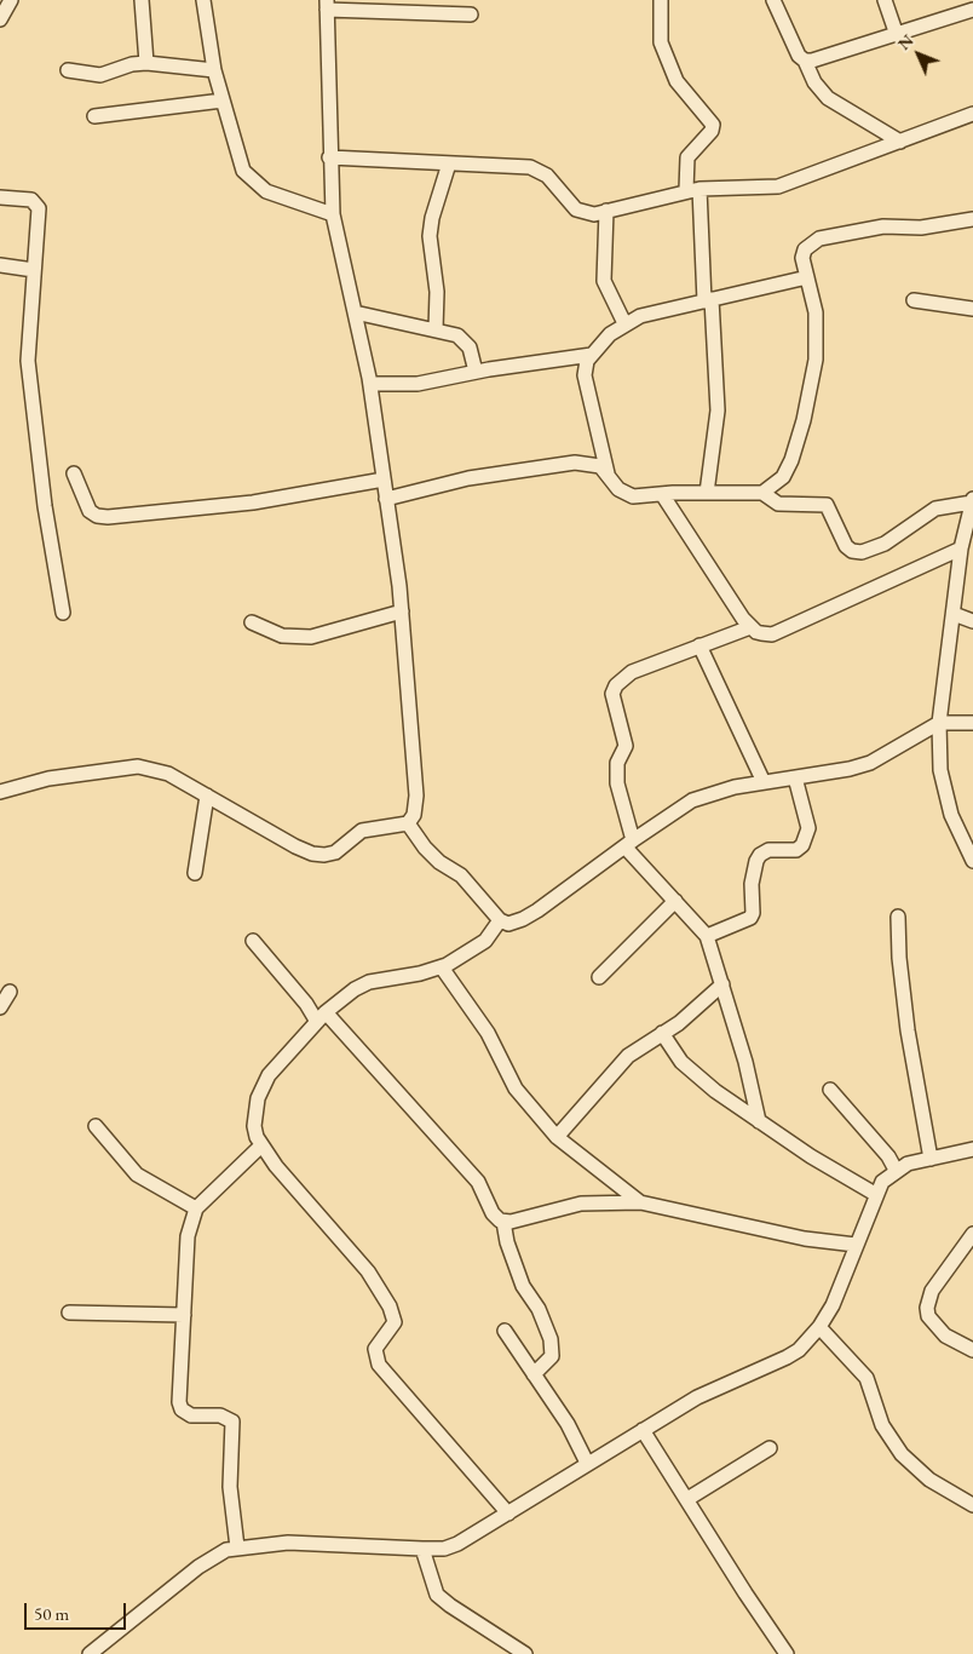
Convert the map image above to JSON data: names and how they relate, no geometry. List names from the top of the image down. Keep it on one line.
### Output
{"scale_bar":"50 m","north":"top left"}
